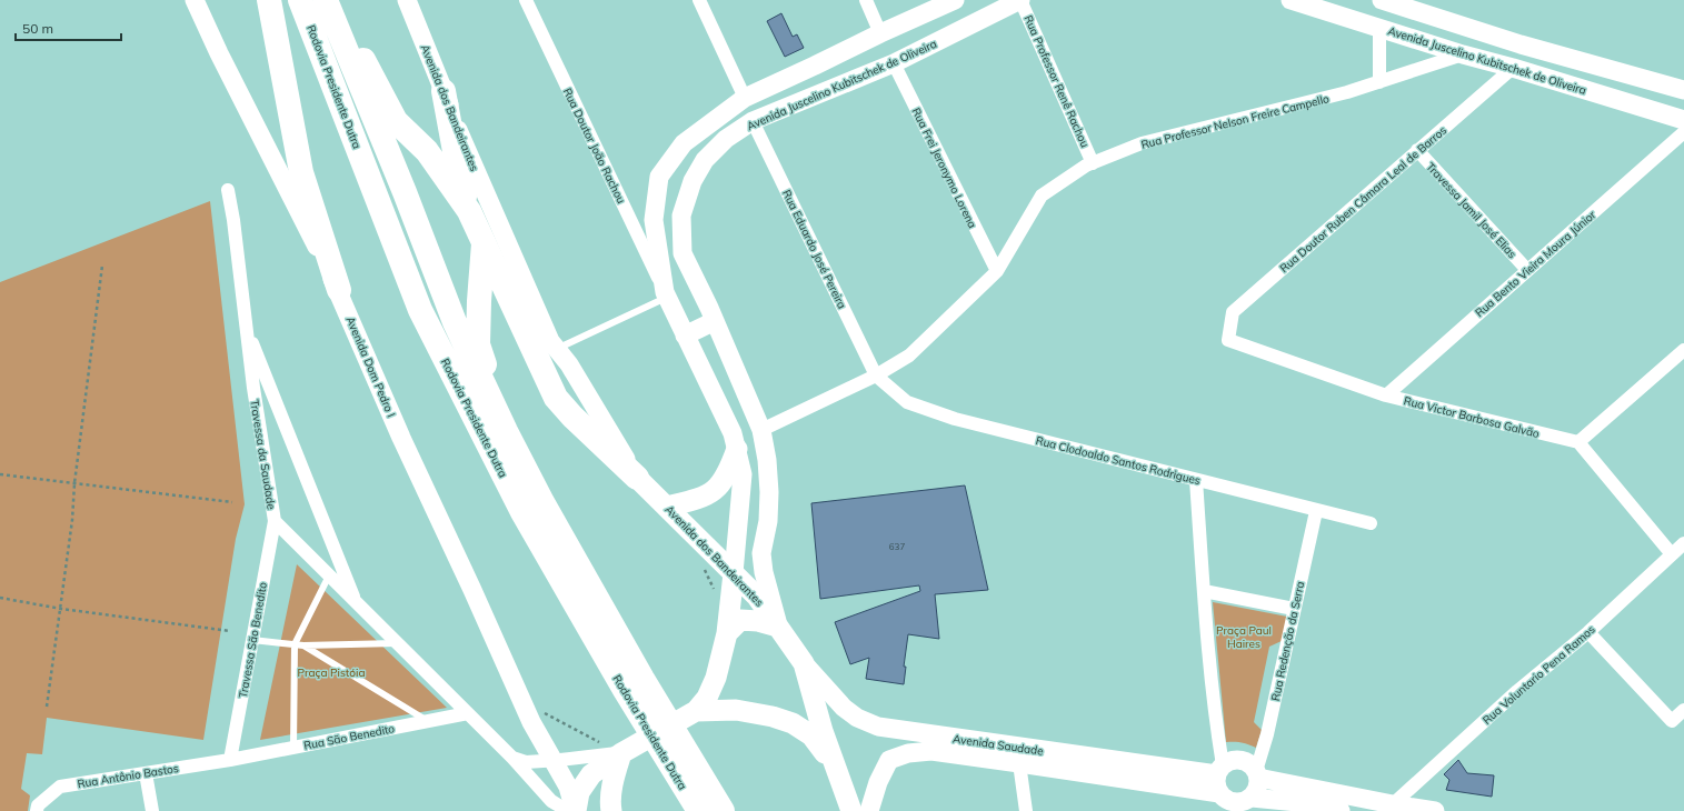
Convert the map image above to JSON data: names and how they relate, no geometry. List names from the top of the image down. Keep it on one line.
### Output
{"streets":{"highway":["Rodovia Presidente Dutra"],"main road":["Avenida Juscelino Kubitschek de Oliveira","Avenida dos Bandeirantes","Avenida Dom Pedro I","Avenida Saudade"],"street":["Rua Professor Renê Rachou","Rua Professor Nelson Freire Campello","Rua Doutor João Rachou","Rua Frei Jeronymo Lorena","Rua Doutor Ruben Câmara Leal de Barros","Travessa Jamil José Elias","Rua Eduardo José Pereira","Rua Bento Vieira Moura Júnior","Rua Victor Barbosa Galvão","Travessa da Saudade","Rua Clodoaldo Santos Rodrigues","Travessa São Benedito","Rua Redenção da Serra","Rua Voluntario Pena Ramos","Rua São Benedito","Rua Antônio Bastos"]},"crossings":[["Avenida Juscelino Kubitschek de Oliveira","Rua Professor Renê Rachou"],["Avenida Juscelino Kubitschek de Oliveira","Avenida dos Bandeirantes"],["Avenida Juscelino Kubitschek de Oliveira","Rua Professor Nelson Freire Campello"],["Avenida Juscelino Kubitschek de Oliveira","Rua Frei Jeronymo Lorena"],["Avenida Juscelino Kubitschek de Oliveira","Rua Doutor Ruben Câmara Leal de Barros"],["Avenida Juscelino Kubitschek de Oliveira","Rua Eduardo José Pereira"],["Rua Professor Renê Rachou","Rua Professor Nelson Freire Campello"],["Avenida dos Bandeirantes","Avenida Saudade"],["Rua Professor Nelson Freire Campello","Rua Frei Jeronymo Lorena"],["Rua Professor Nelson Freire Campello","Rua Eduardo José Pereira"],["Rua Professor Nelson Freire Campello","Rua Clodoaldo Santos Rodrigues"],["Rua Doutor Ruben Câmara Leal de Barros","Travessa Jamil José Elias"],["Rua Doutor Ruben Câmara Leal de Barros","Rua Victor Barbosa Galvão"],["Travessa Jamil José Elias","Rua Bento Vieira Moura Júnior"],["Rua Eduardo José Pereira","Rua Clodoaldo Santos Rodrigues"],["Rua Bento Vieira Moura Júnior","Rua Victor Barbosa Galvão"],["Travessa da Saudade","Travessa São Benedito"],["Travessa da Saudade","Rua São Benedito"],["Rua Clodoaldo Santos Rodrigues","Rua Redenção da Serra"],["Travessa São Benedito","Rua São Benedito"],["Travessa São Benedito","Rua Antônio Bastos"],["Rua Redenção da Serra","Avenida Saudade"],["Rua Voluntario Pena Ramos","Avenida Saudade"],["Rua São Benedito","Rua Antônio Bastos"]],"parks":["Praça Paul Haires","Praça Pistóia"],"house_numbers":["637"],"scale_bar":"50 m"}
